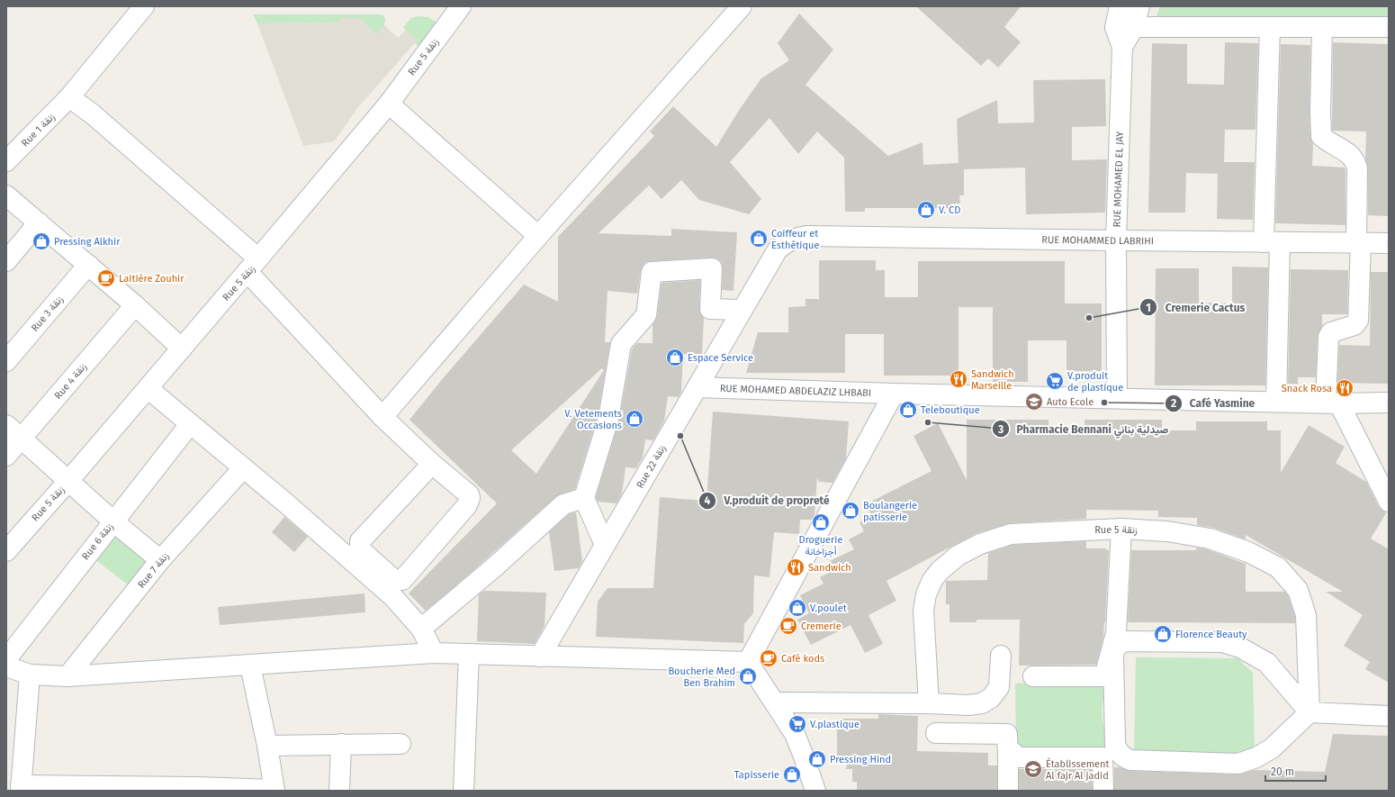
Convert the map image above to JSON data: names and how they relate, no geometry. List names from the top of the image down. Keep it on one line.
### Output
{"streets":{"street":["Rue 5 زنقة","Rue 1 زنقة","RUE MOHAMED EL JAY","RUE MOHAMMED LABRIHI","Rue 3 زنقة","Rue 4 زنقة","RUE MOHAMED ABDELAZIZ LHBABI","Rue 22 زنقة","Rue 6 زنقة","Rue 7 زنقة"]},"crossings":[["RUE MOHAMED EL JAY","RUE MOHAMMED LABRIHI"],["RUE MOHAMED EL JAY","RUE MOHAMED ABDELAZIZ LHBABI"],["RUE MOHAMMED LABRIHI","Rue 22 زنقة"],["RUE MOHAMED ABDELAZIZ LHBABI","Rue 22 زنقة"]],"places":{"shop":["V. CD","Coiffeur et Esthétique","Pressing Alkhir","Espace Service","Teleboutique","V. Vetements Occasions","Boulangerie patisserie","Droguerie أجزاخانة","V.poulet","Florence Beauty","Boucherie Med Ben Brahim","Pressing Hind","Tapisserie"],"cafe":["Laitière Zouhir","Cremerie","Café kods"],"other":["Cremerie Cactus","Café Yasmine","Pharmacie Bennani صيدلية بناني","V.produit de propreté"],"restaurant":["Sandwich Marseille","Snack Rosa","Sandwich"],"supermarket":["V.produit de plastique","V.plastique"],"school or university":["Auto Ecole","Établissement Al fajr Al jadid"]},"scale_bar":"20 m"}
